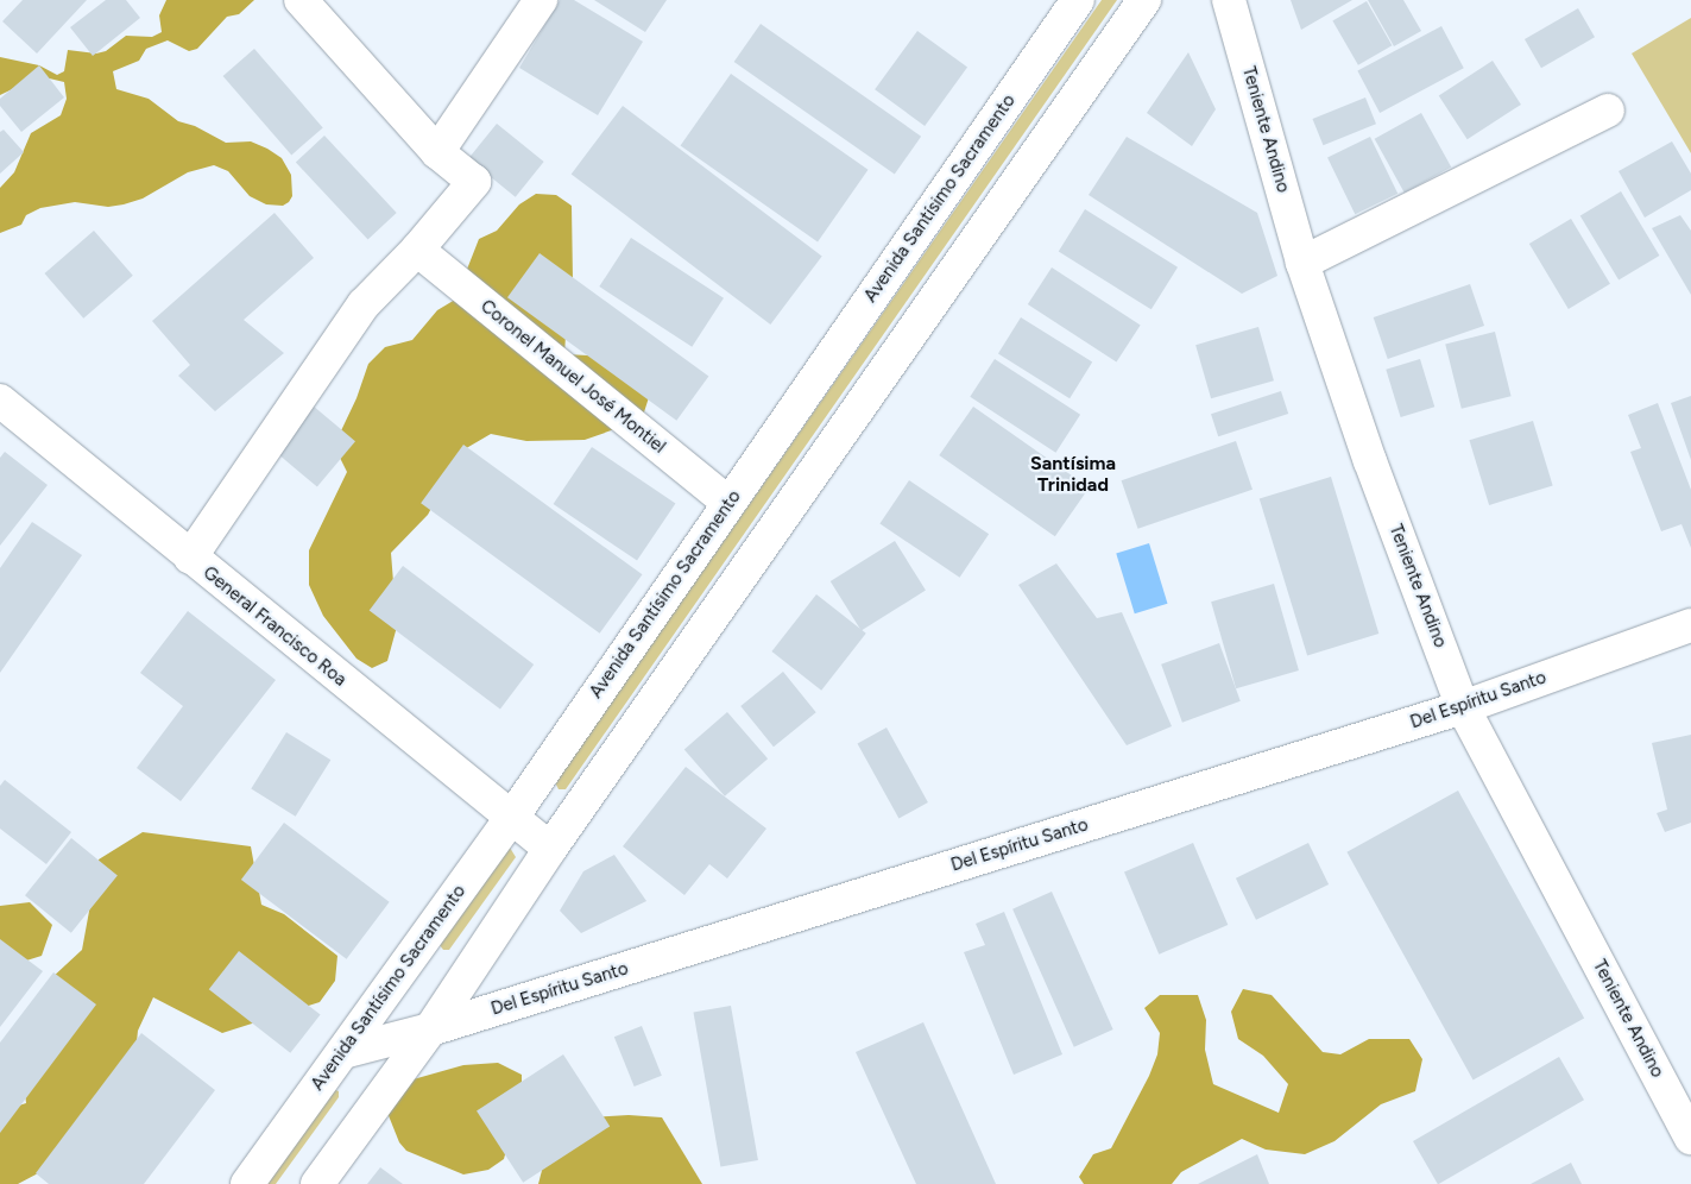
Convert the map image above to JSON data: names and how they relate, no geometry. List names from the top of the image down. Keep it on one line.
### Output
{"streets":{"street":["Teniente Andino","Avenida Santísimo Sacramento","Coronel Manuel José Montiel","General Francisco Roa","Del Espíritu Santo"]},"crossings":[["Teniente Andino","Del Espíritu Santo"],["Avenida Santísimo Sacramento","Coronel Manuel José Montiel"],["Avenida Santísimo Sacramento","General Francisco Roa"],["Avenida Santísimo Sacramento","Del Espíritu Santo"]],"districts":["Santísima Trinidad"]}
